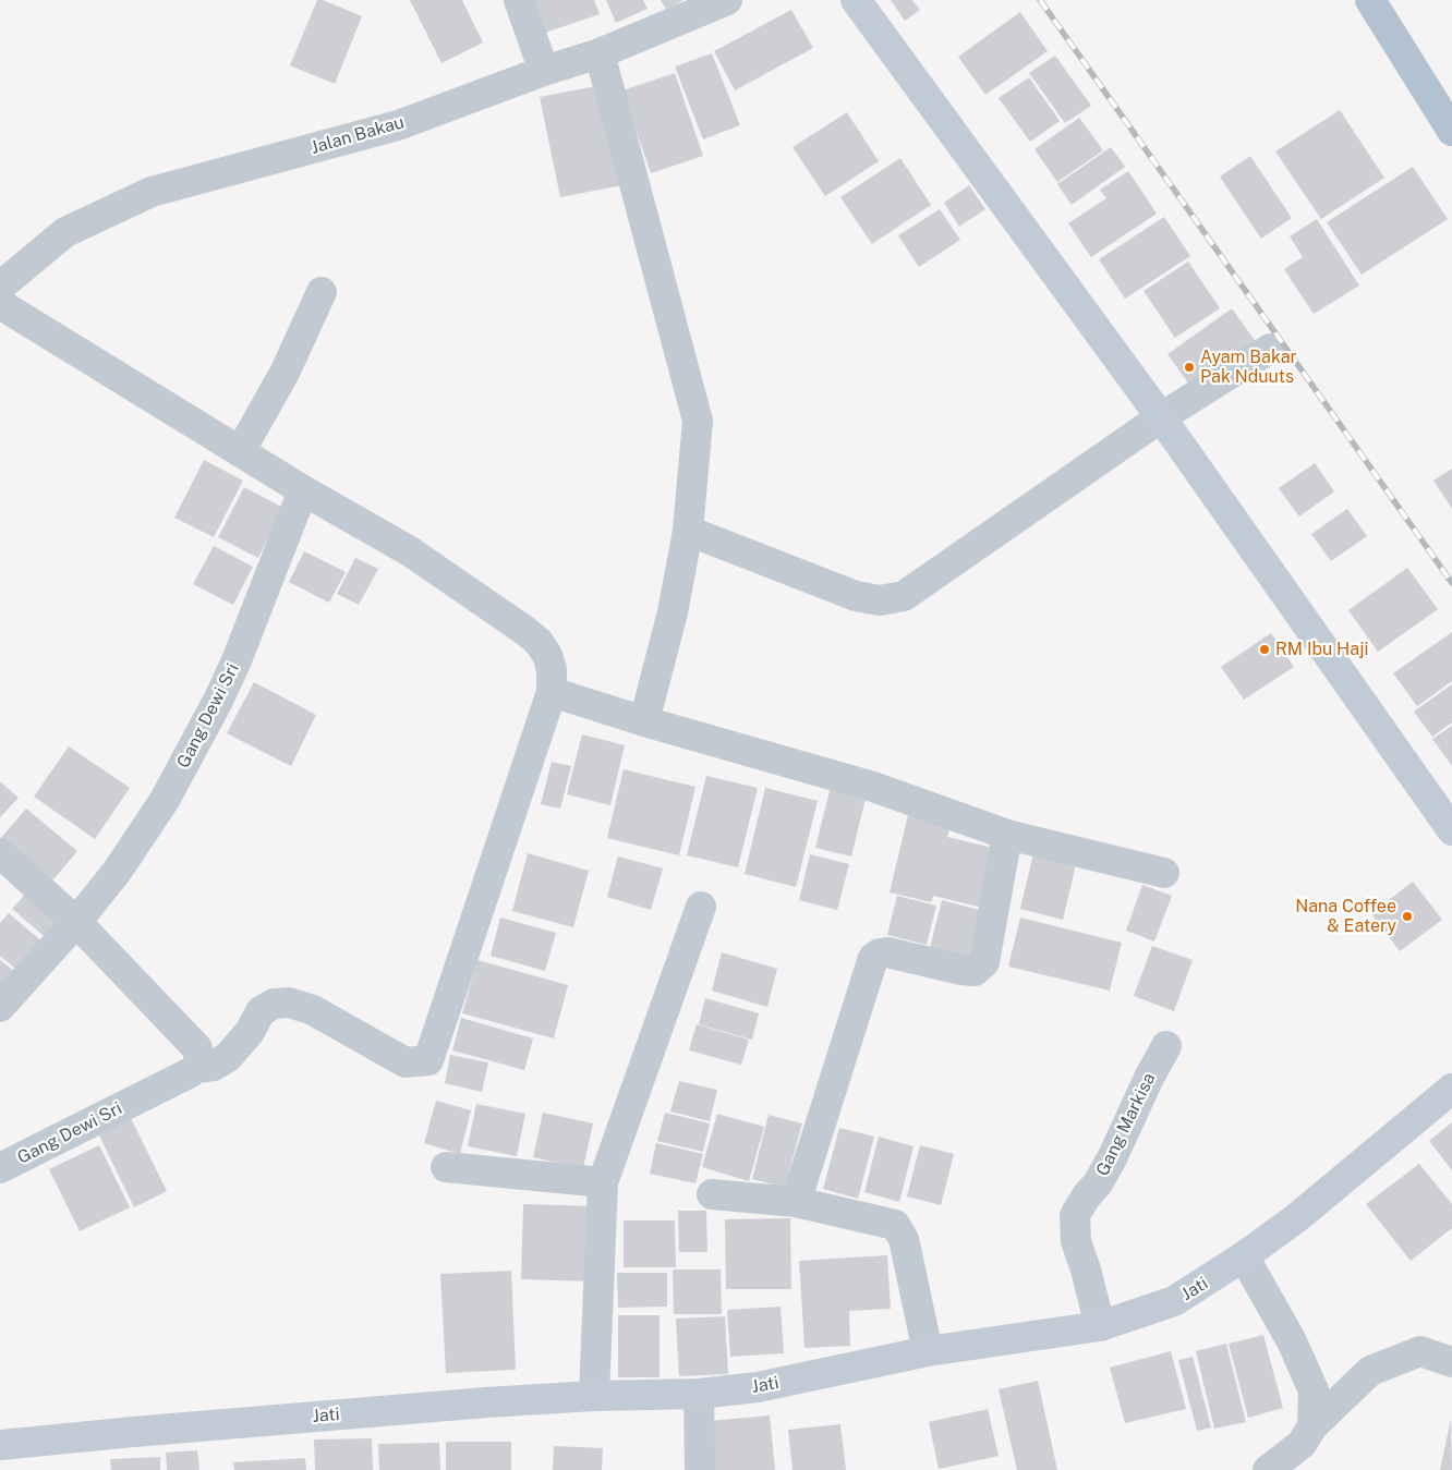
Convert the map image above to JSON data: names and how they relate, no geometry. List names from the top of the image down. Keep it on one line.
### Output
{"streets":{"street":["Jalan Bakau","Gang Dewi Sri","Gang Markisa","Jati"]},"crossings":[["Gang Markisa","Jati"]],"places":["Ayam Bakar Pak Nduuts","RM Ibu Haji","Nana Coffee & Eatery"]}
